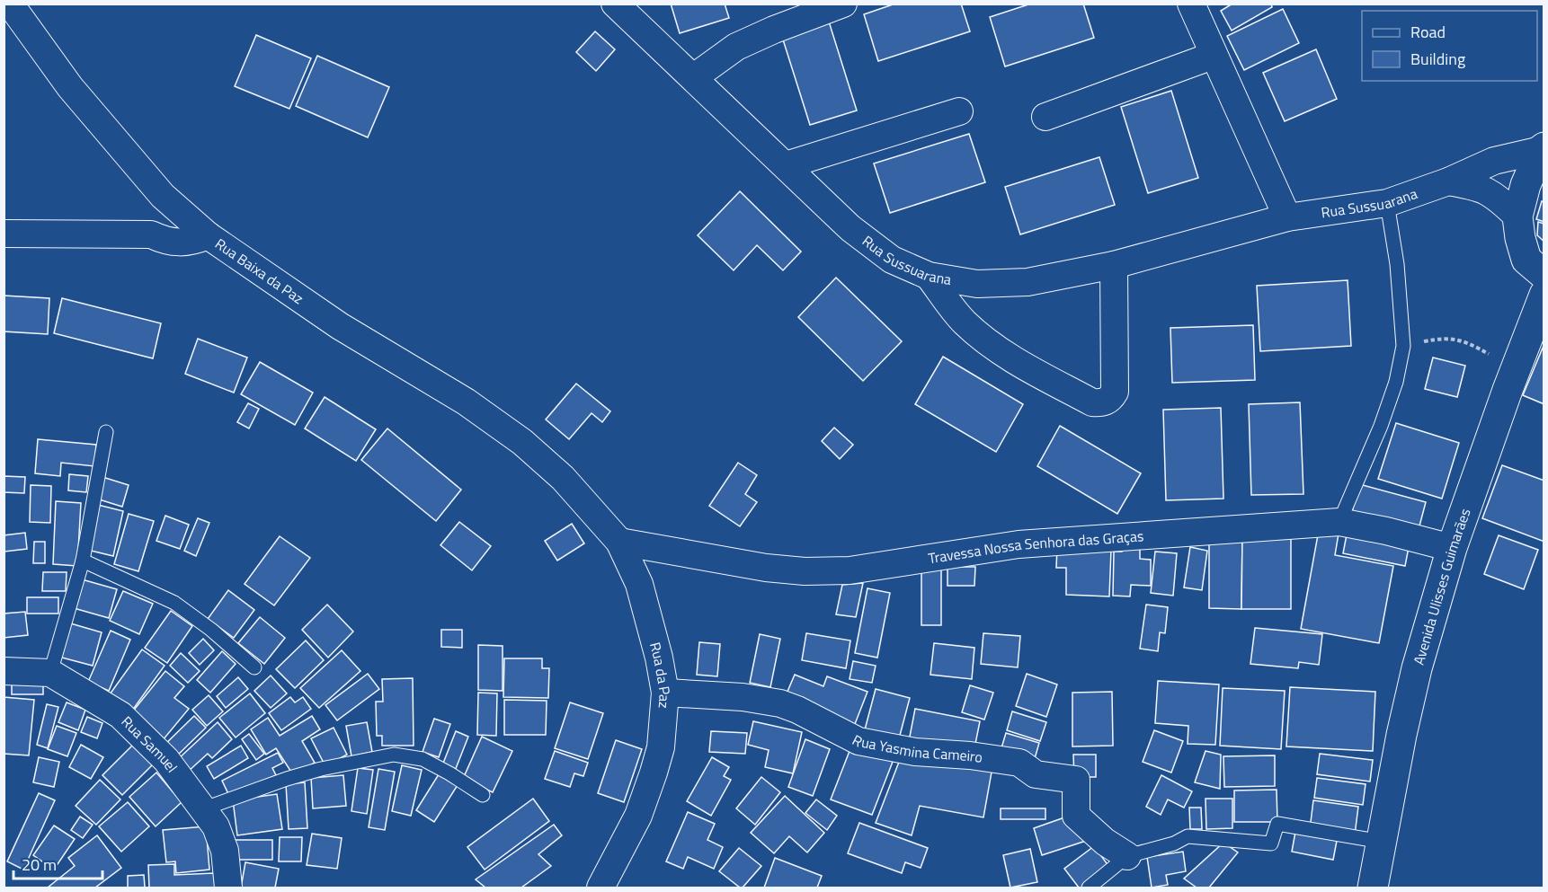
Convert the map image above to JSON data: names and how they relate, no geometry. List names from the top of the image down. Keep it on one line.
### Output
{"streets":{"main road":["Rua Sussuarana","Avenida Ulisses Guimarães"],"street":["Rua Baixa da Paz","Travessa Nossa Senhora das Graças","Rua da Paz","Rua Samuel","Rua Yasmina Cameiro"]},"crossings":[["Rua Baixa da Paz","Rua da Paz"],["Travessa Nossa Senhora das Graças","Avenida Ulisses Guimarães"],["Travessa Nossa Senhora das Graças","Rua da Paz"],["Rua da Paz","Rua Yasmina Cameiro"]],"legend":["Road","Building"],"scale_bar":"20 m"}
